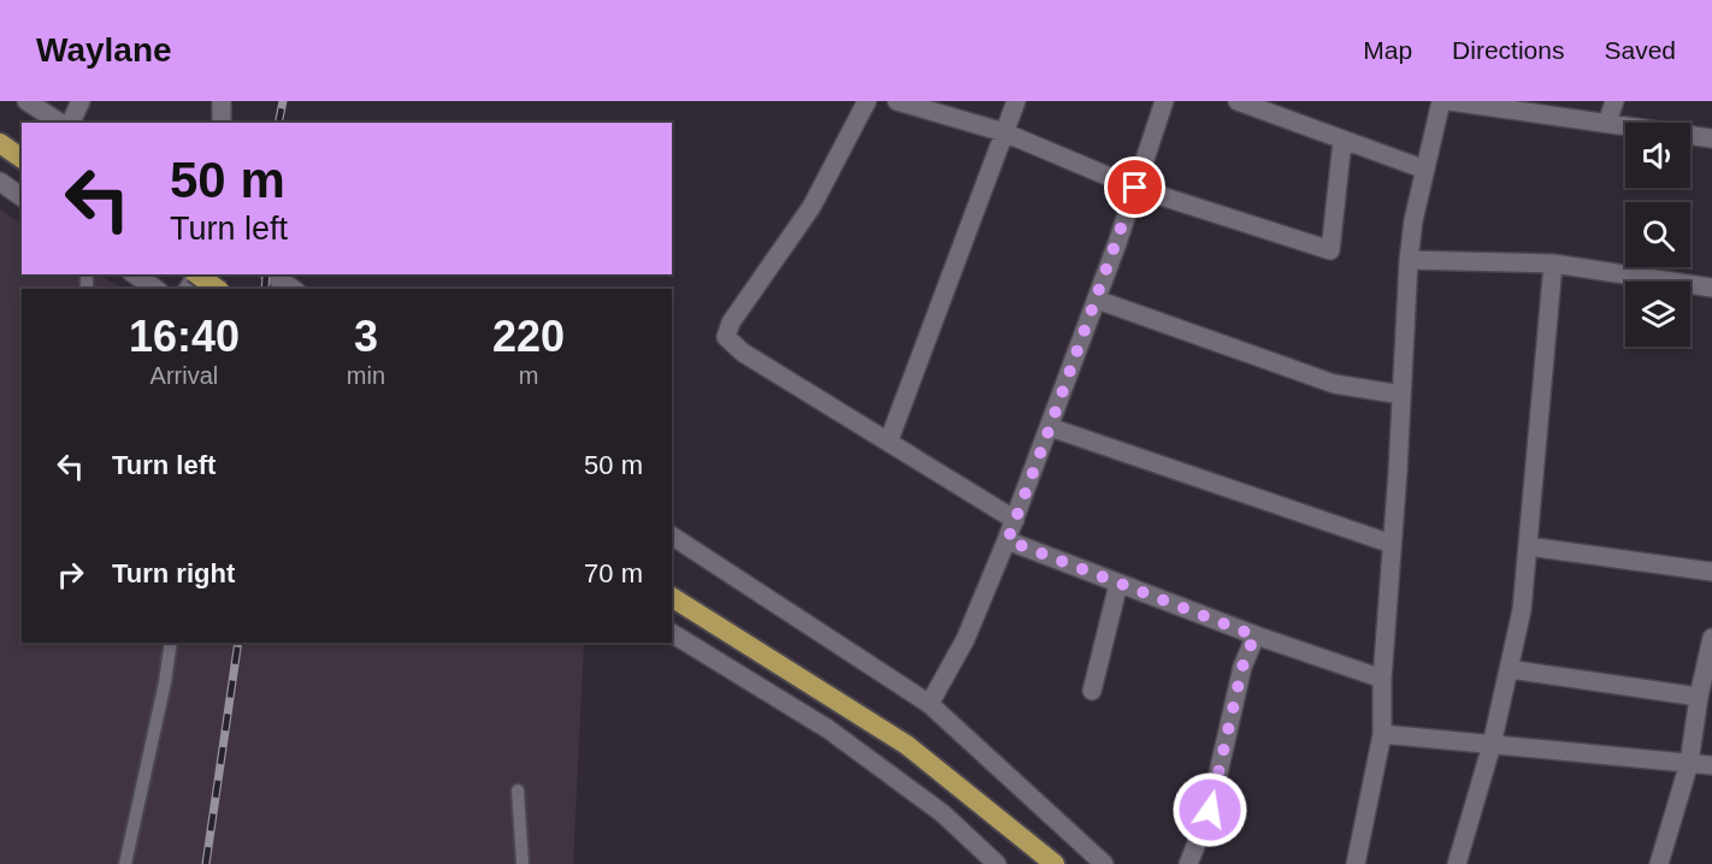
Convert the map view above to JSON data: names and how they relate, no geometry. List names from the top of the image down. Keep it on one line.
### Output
{"page":{"header":"Waylane","nav":["Map","Directions","Saved"],"turn":["50 m","Turn left"],"eta":["16:40","Arrival","3","min","220","m"],"list":[{"name":"Turn left","value":"50 m"},{"name":"Turn right","value":"70 m"}]}}
